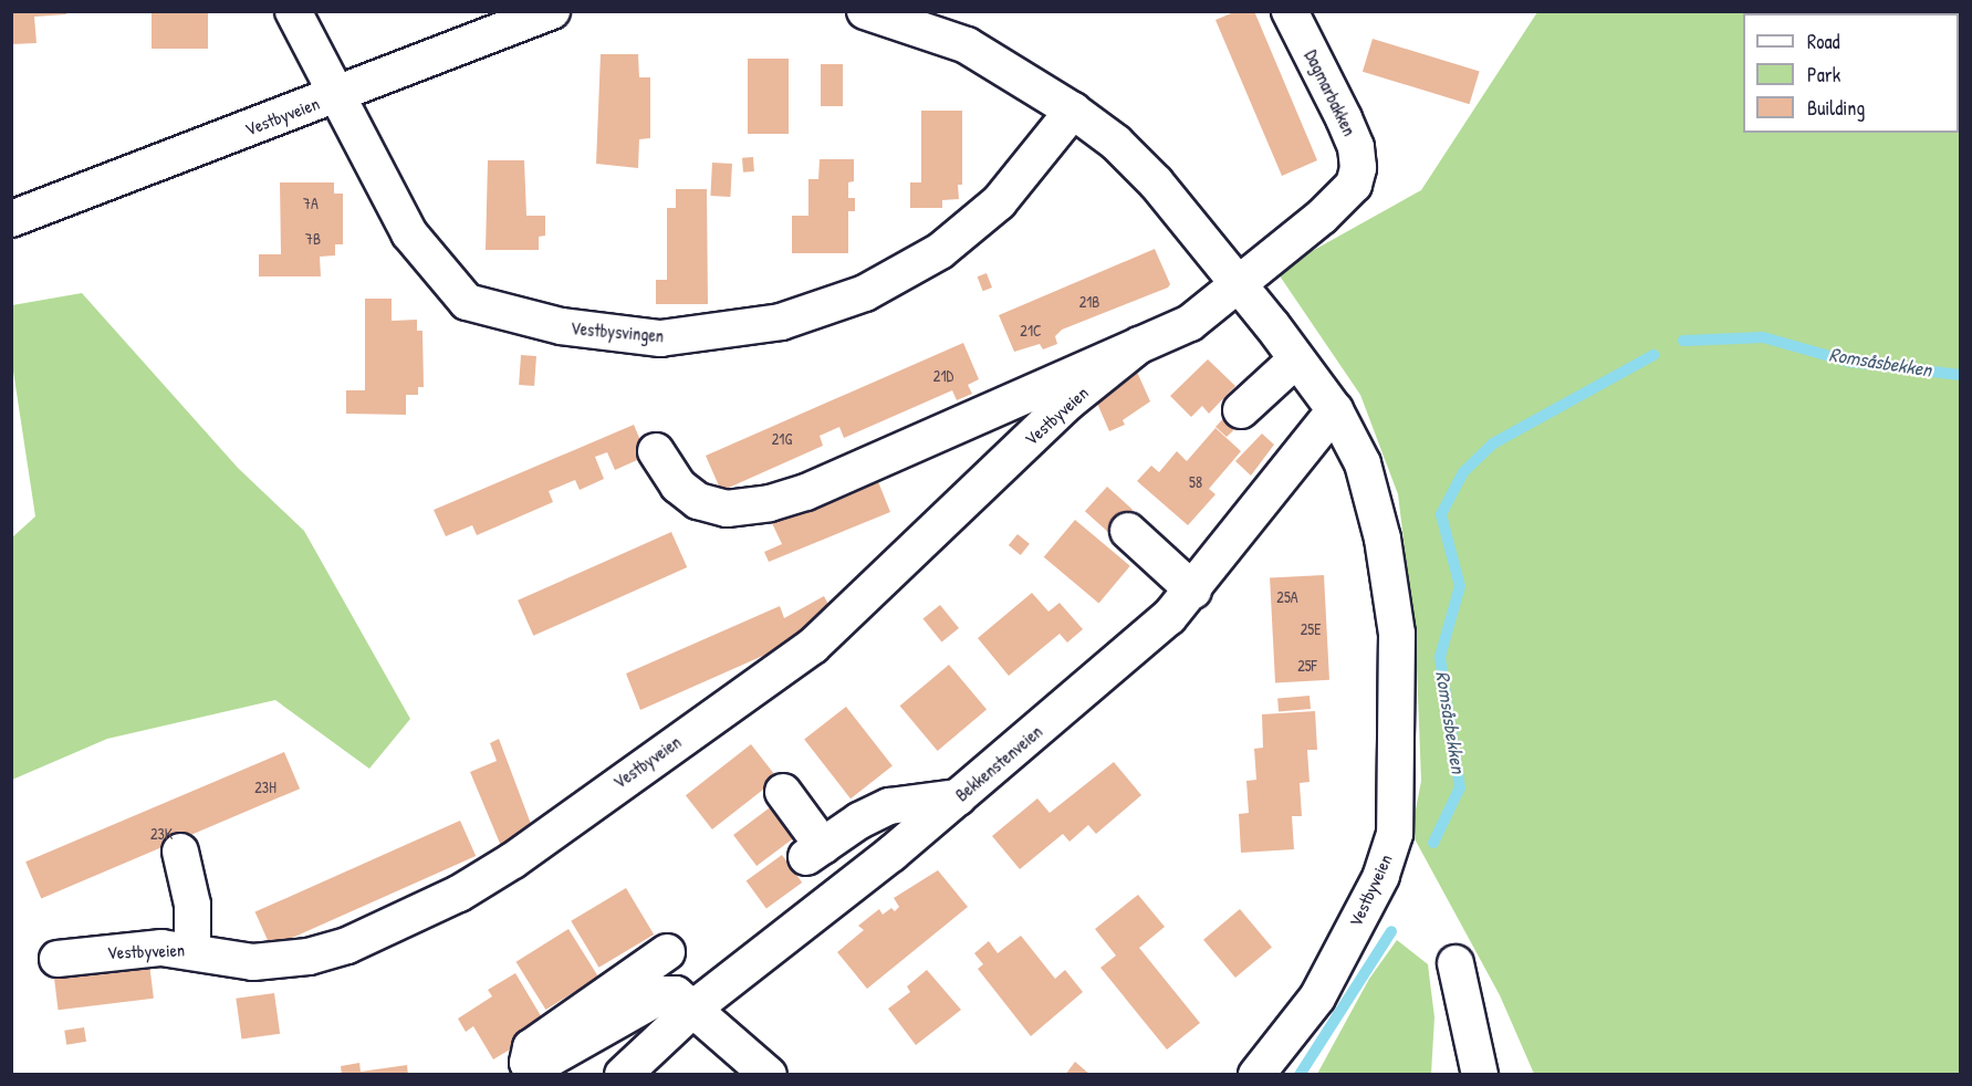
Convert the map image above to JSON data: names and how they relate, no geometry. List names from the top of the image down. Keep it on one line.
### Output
{"streets":{"street":["Dagmarbakken","Vestbyveien","Vestbysvingen","Bekkenstenveien"]},"crossings":[["Dagmarbakken","Vestbyveien"],["Vestbyveien","Vestbysvingen"],["Vestbyveien","Bekkenstenveien"]],"water":["Romsåsbekken"],"house_numbers":["7A","7B","21B","21C","21D","21G","58","25A","25E","25F","23H","23K"],"legend":["Road","Park","Building"]}
